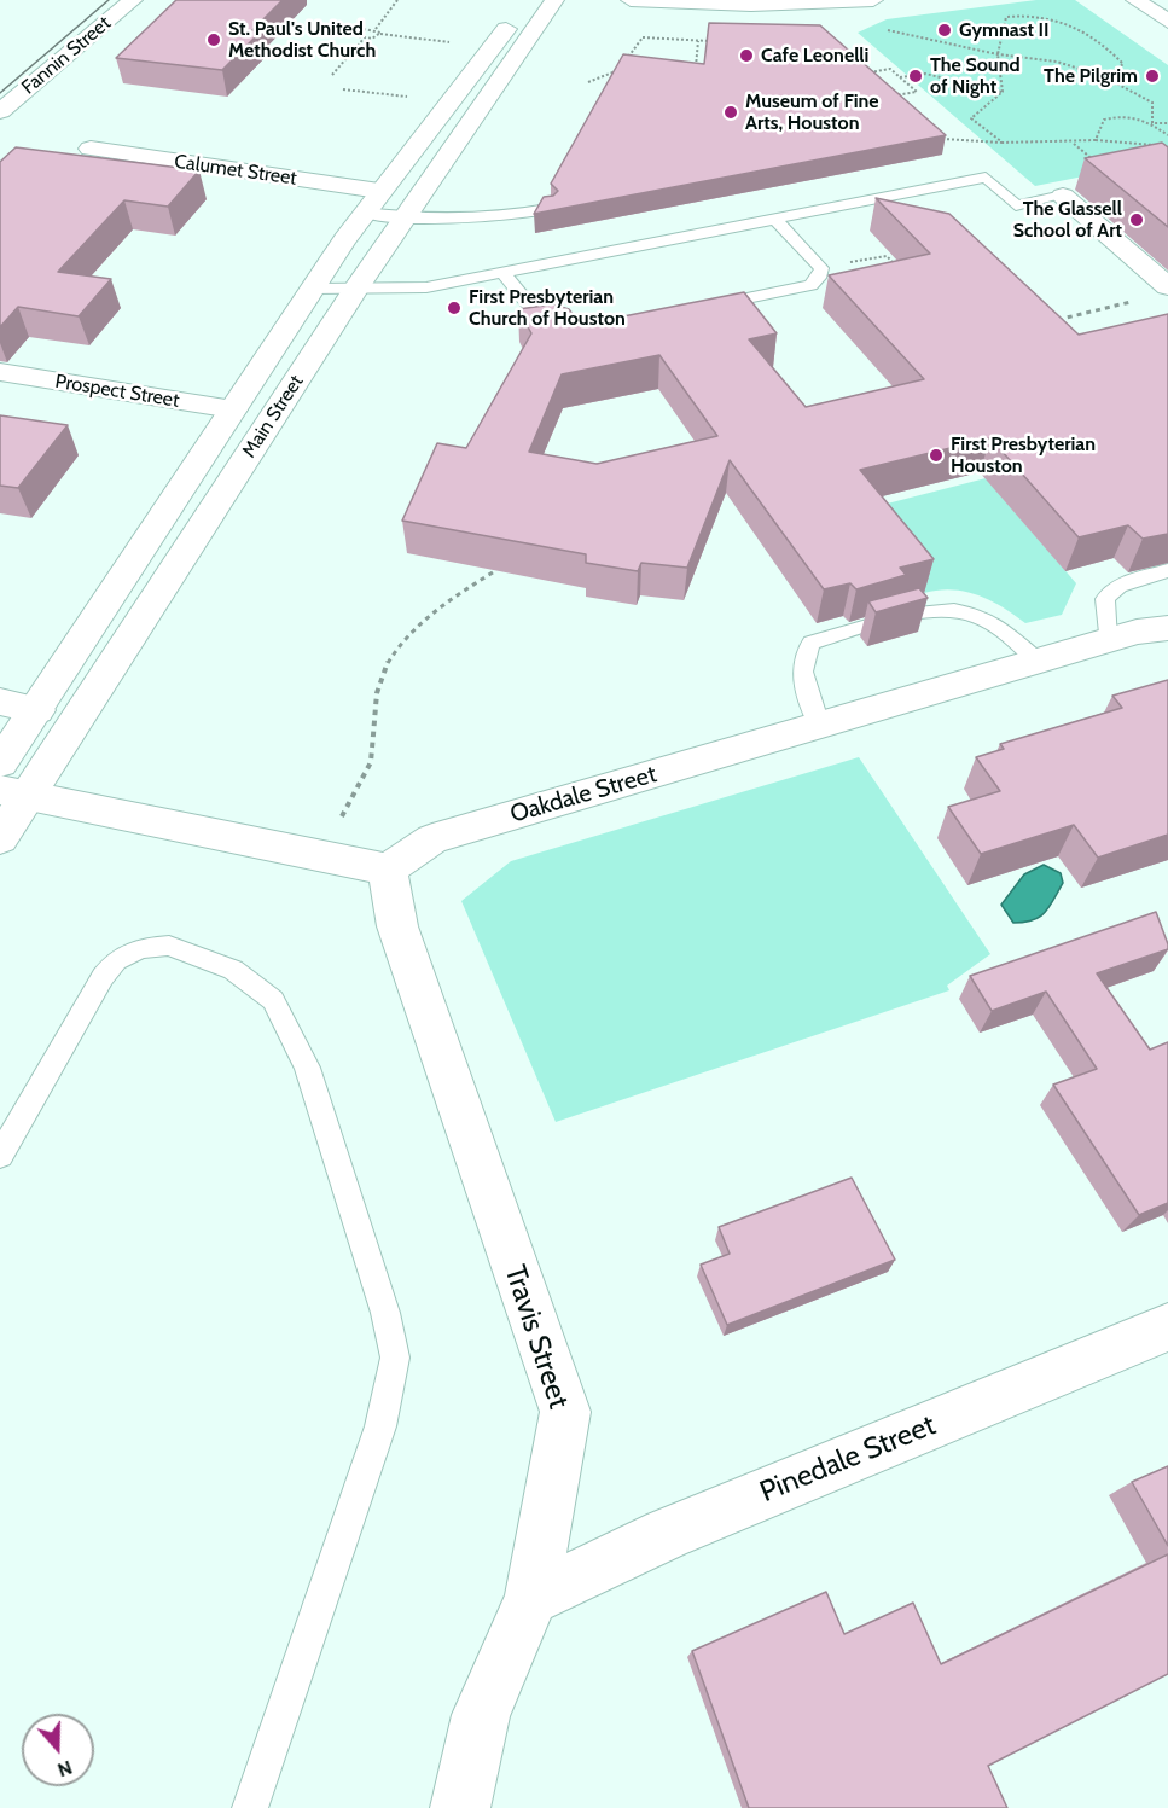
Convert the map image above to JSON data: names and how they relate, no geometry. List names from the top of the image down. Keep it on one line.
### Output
{"streets":{"main road":["Fannin Street","Calumet Street","Prospect Street","Main Street","Oakdale Street","Travis Street","Pinedale Street"]},"crossings":[["Calumet Street","Main Street"],["Prospect Street","Main Street"],["Oakdale Street","Travis Street"],["Travis Street","Pinedale Street"]],"places":["Gymnast II","St. Paul's United Methodist Church","Cafe Leonelli","The Sound of Night","The Pilgrim","Museum of Fine Arts, Houston","The Glassell School of Art","First Presbyterian Church of Houston","First Presbyterian Houston"],"north":"bottom"}
